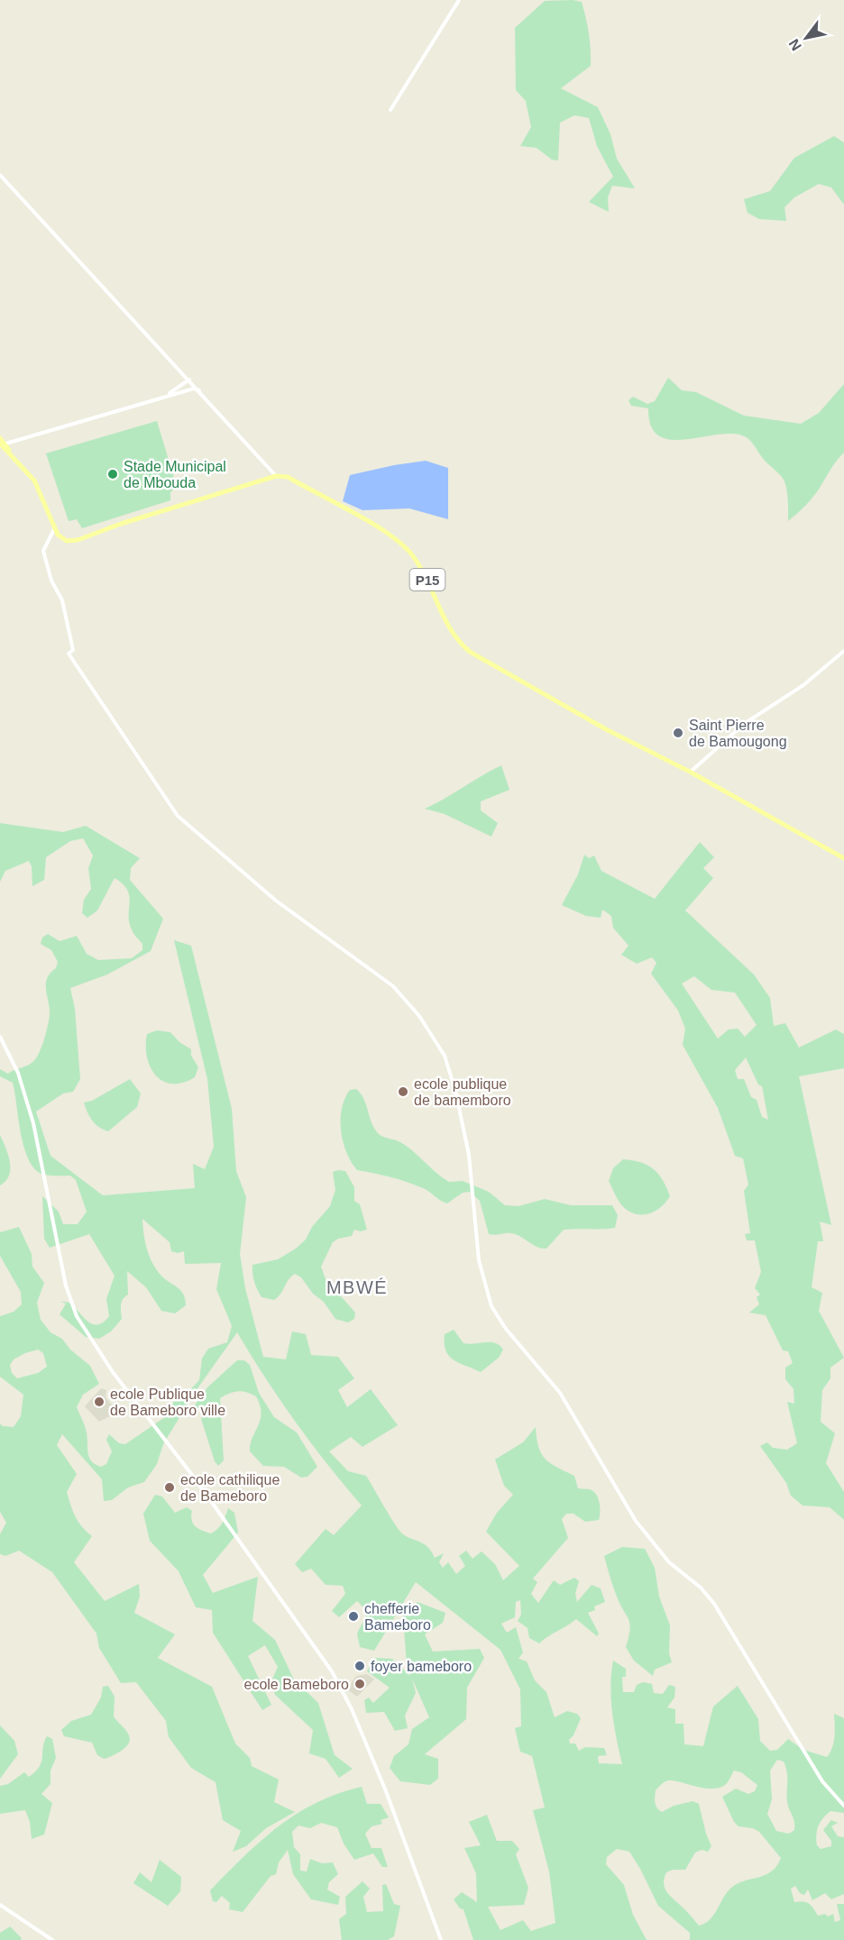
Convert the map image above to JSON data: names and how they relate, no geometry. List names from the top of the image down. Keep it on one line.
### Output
{"streets":{"main road":["P15"]},"districts":["MBWÉ"],"places":["Stade Municipal de Mbouda","Saint Pierre de Bamougong","ecole publique de bamemboro","ecole Publique de Bameboro ville","ecole cathilique de Bameboro","chefferie Bameboro","foyer bameboro","ecole Bameboro"],"north":"bottom left"}
